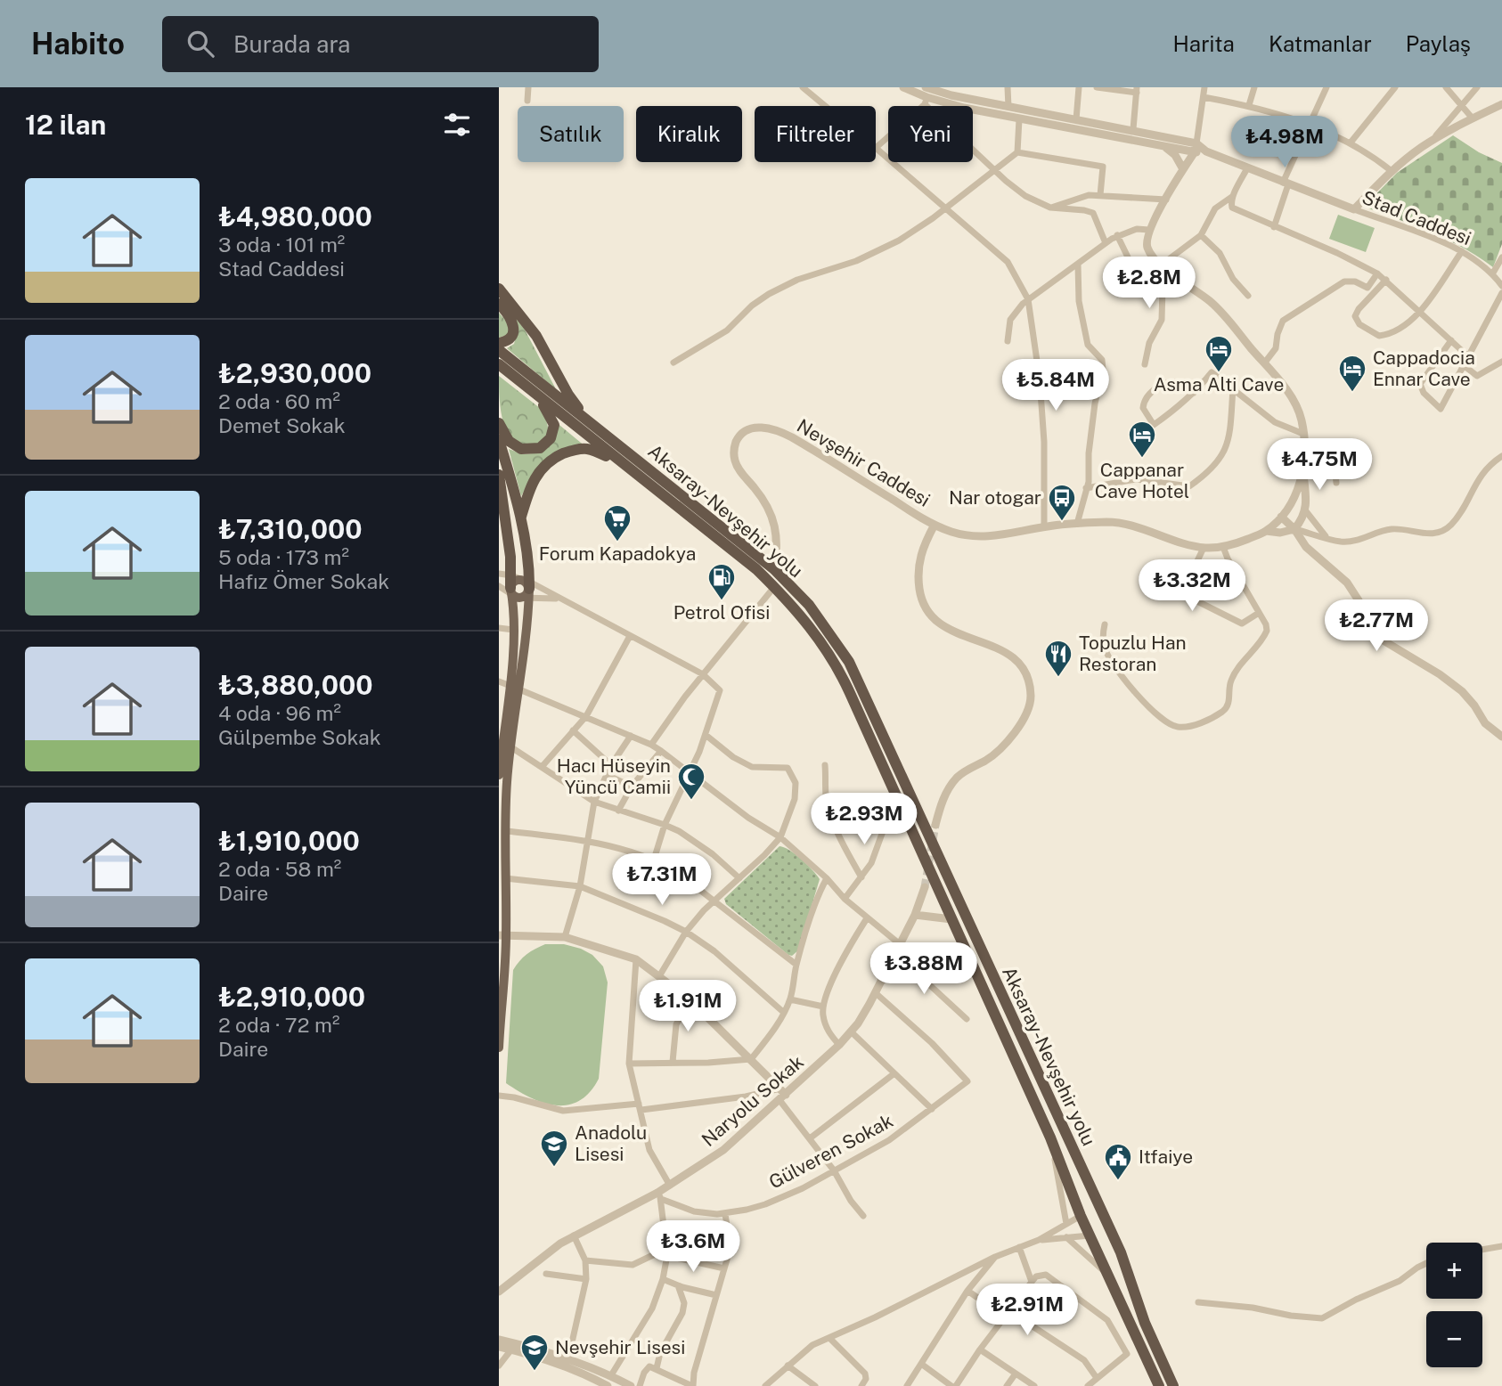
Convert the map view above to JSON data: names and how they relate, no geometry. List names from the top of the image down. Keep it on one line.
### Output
{"streets":{"highway":["Aksaray-Nevşehir yolu"],"street":["Stad Caddesi","Nevşehir Caddesi","Naryolu Sokak","Gülveren Sokak"]},"crossings":[["Nevşehir Caddesi","Aksaray-Nevşehir yolu"],["Naryolu Sokak","Gülveren Sokak"]],"places":{"hotel":["Asma Alti Cave","Cappadocia Ennar Cave","Cappanar Cave Hotel"],"bus stop":["Nar otogar"],"supermarket":["Forum Kapadokya"],"fuel station":["Petrol Ofisi"],"restaurant":["Topuzlu Han Restoran"],"mosque":["Hacı Hüseyin Yüncü Camii"],"school or university":["Anadolu Lisesi","Nevşehir Lisesi"],"public building":["Itfaiye"]},"page":{"header":"Habito","search":"Burada ara","nav":["Harita","Katmanlar","Paylaş"],"heading":"12 ilan","chip":["Satılık","Kiralık","Filtreler","Yeni"],"price":["₺4.98M","₺2.8M","₺5.84M","₺4.75M","₺3.32M","₺2.77M","₺2.93M","₺7.31M","₺3.88M","₺1.91M","₺3.6M","₺2.91M"],"list":[{"name":"₺4,980,000","note":"3 oda · 101 m² · Stad Caddesi"},{"name":"₺2,930,000","note":"2 oda · 60 m² · Demet Sokak"},{"name":"₺7,310,000","note":"5 oda · 173 m² · Hafız Ömer Sokak"},{"name":"₺3,880,000","note":"4 oda · 96 m² · Gülpembe Sokak"},{"name":"₺1,910,000","note":"2 oda · 58 m² · Daire"},{"name":"₺2,910,000","note":"2 oda · 72 m² · Daire"}],"map_buttons":["+","−"]}}
